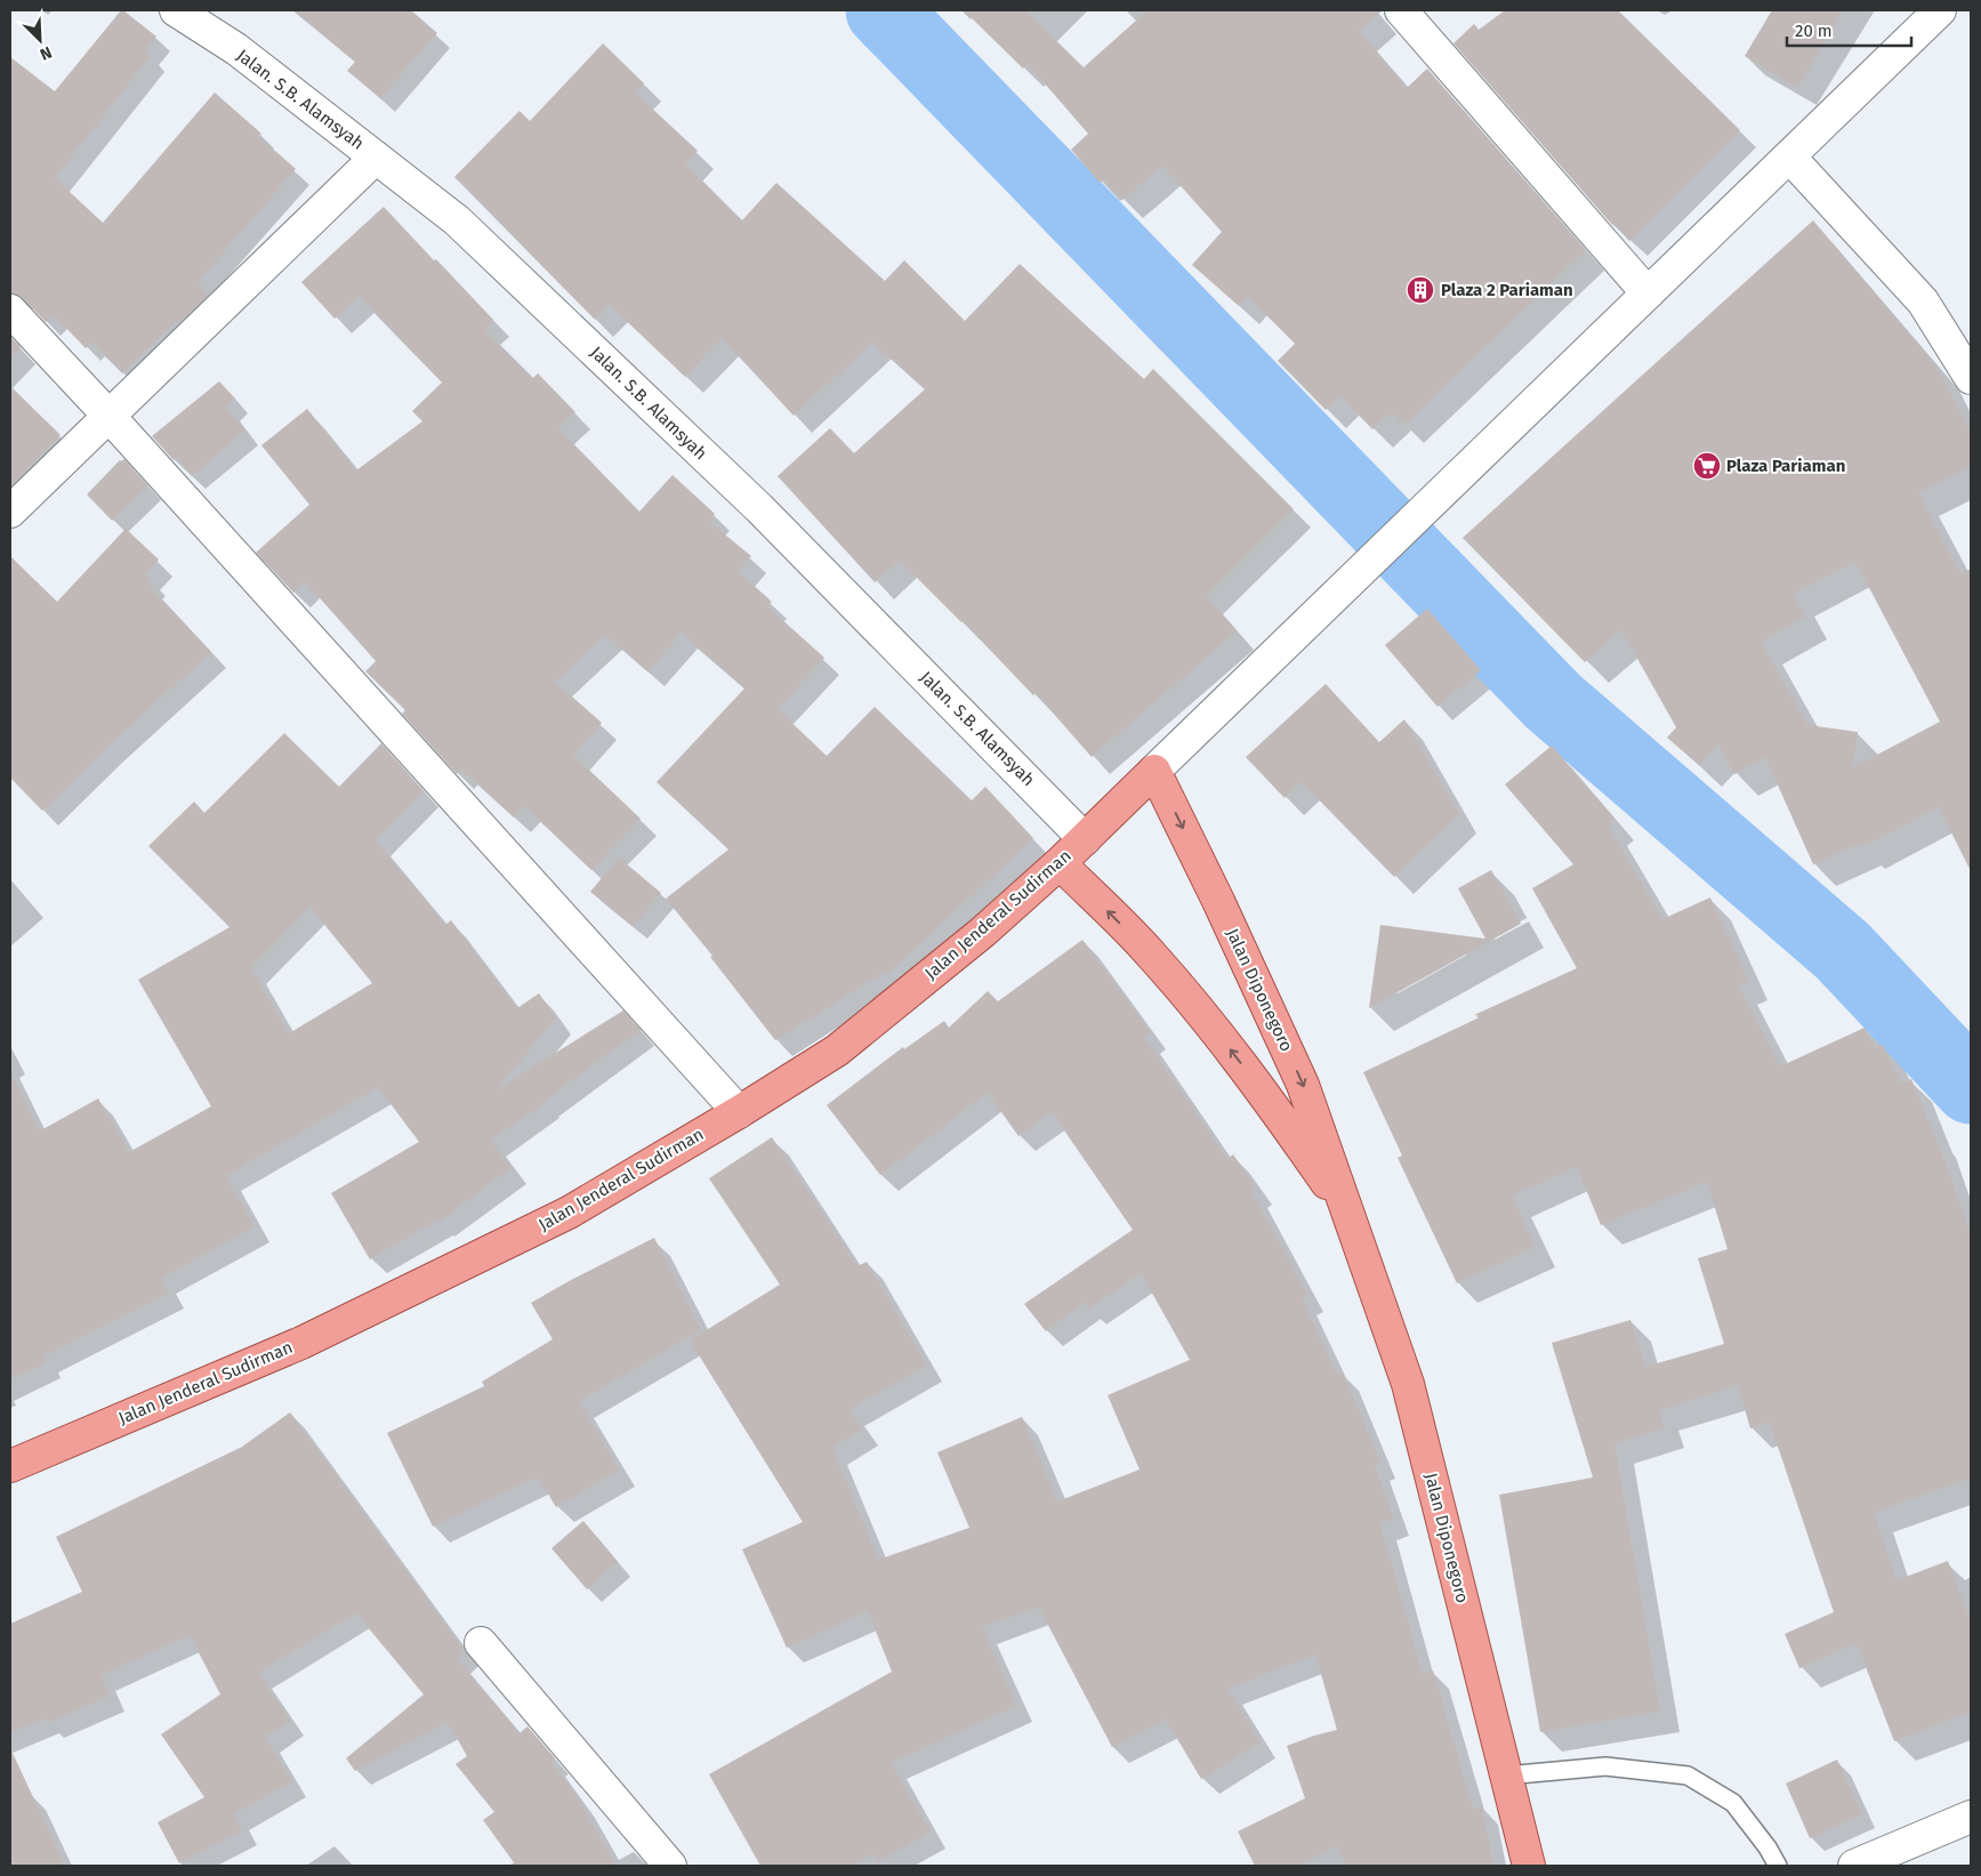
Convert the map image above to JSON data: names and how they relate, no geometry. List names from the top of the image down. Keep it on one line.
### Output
{"streets":{"main road":["Jalan Jenderal Sudirman","Jalan Diponegoro"],"street":["Jalan. S.B. Alamsyah"]},"crossings":[["Jalan. S.B. Alamsyah","Jalan Jenderal Sudirman"],["Jalan Jenderal Sudirman","Jalan Diponegoro"]],"places":{"building":["Plaza 2 Pariaman"],"supermarket":["Plaza Pariaman"]},"scale_bar":"20 m","north":"bottom right"}
